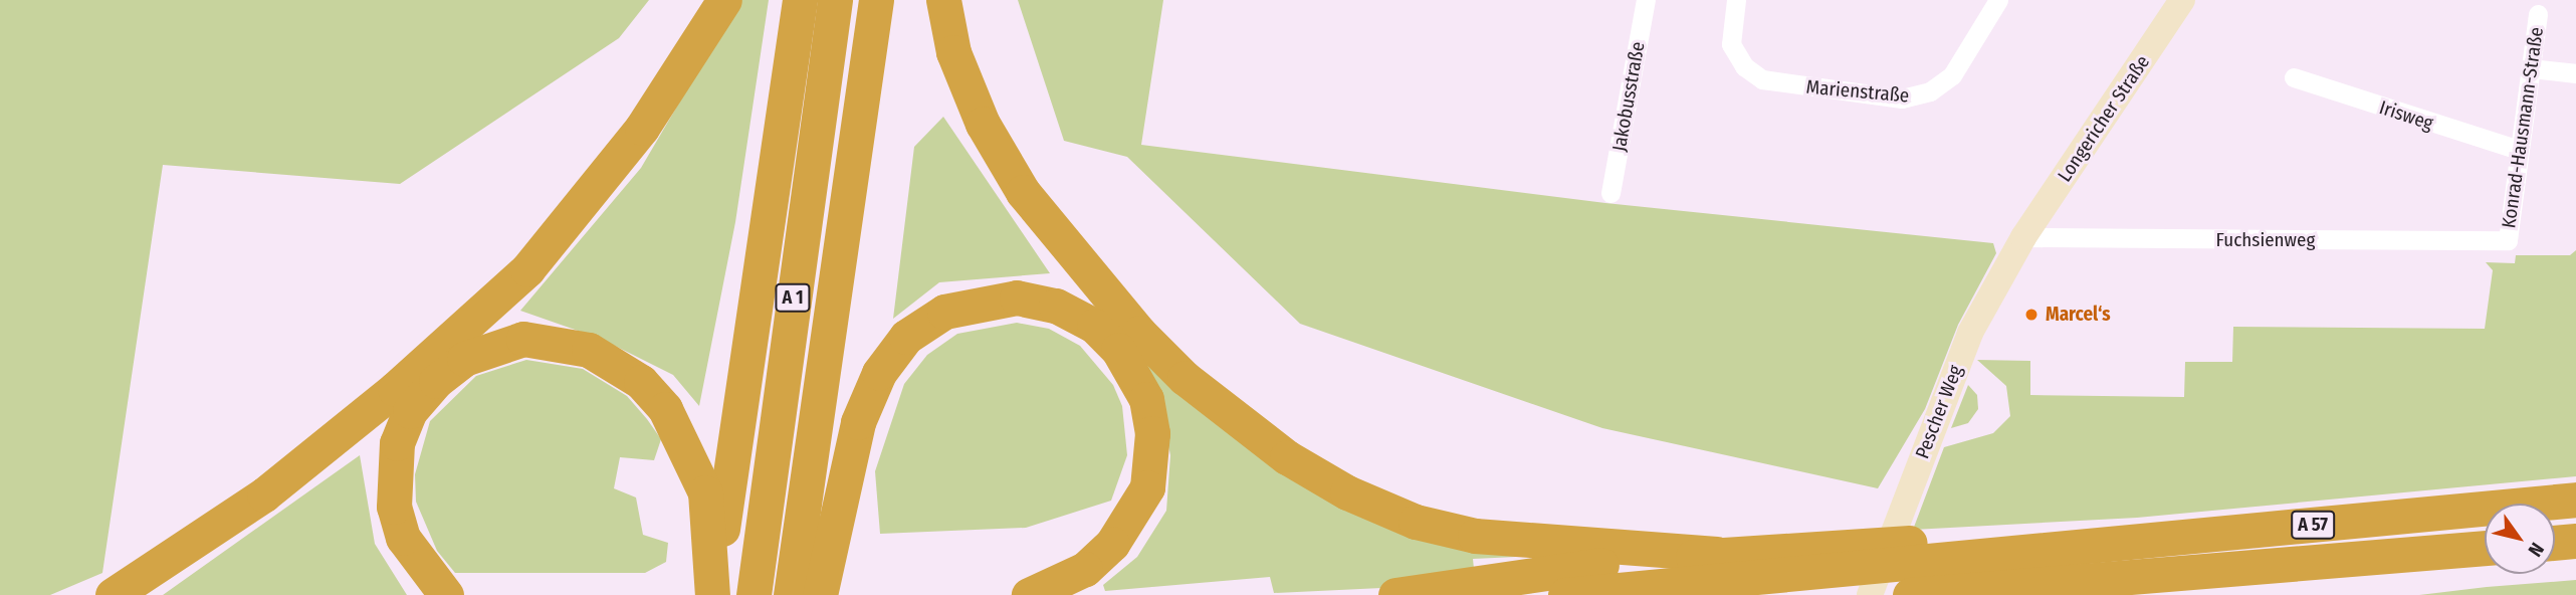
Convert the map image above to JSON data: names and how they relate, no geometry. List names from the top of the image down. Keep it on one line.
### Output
{"streets":{"highway":["A 1","A 57"],"street":["Marienstraße","Jakobusstraße","Irisweg","Longericher Straße","Konrad-Hausmann-Straße","Fuchsienweg","Pescher Weg"]},"crossings":[["Irisweg","Konrad-Hausmann-Straße"],["Longericher Straße","Fuchsienweg"],["Longericher Straße","Pescher Weg"],["Konrad-Hausmann-Straße","Fuchsienweg"],["Fuchsienweg","Pescher Weg"]],"places":["Marcel‘s"],"north":"bottom right"}
